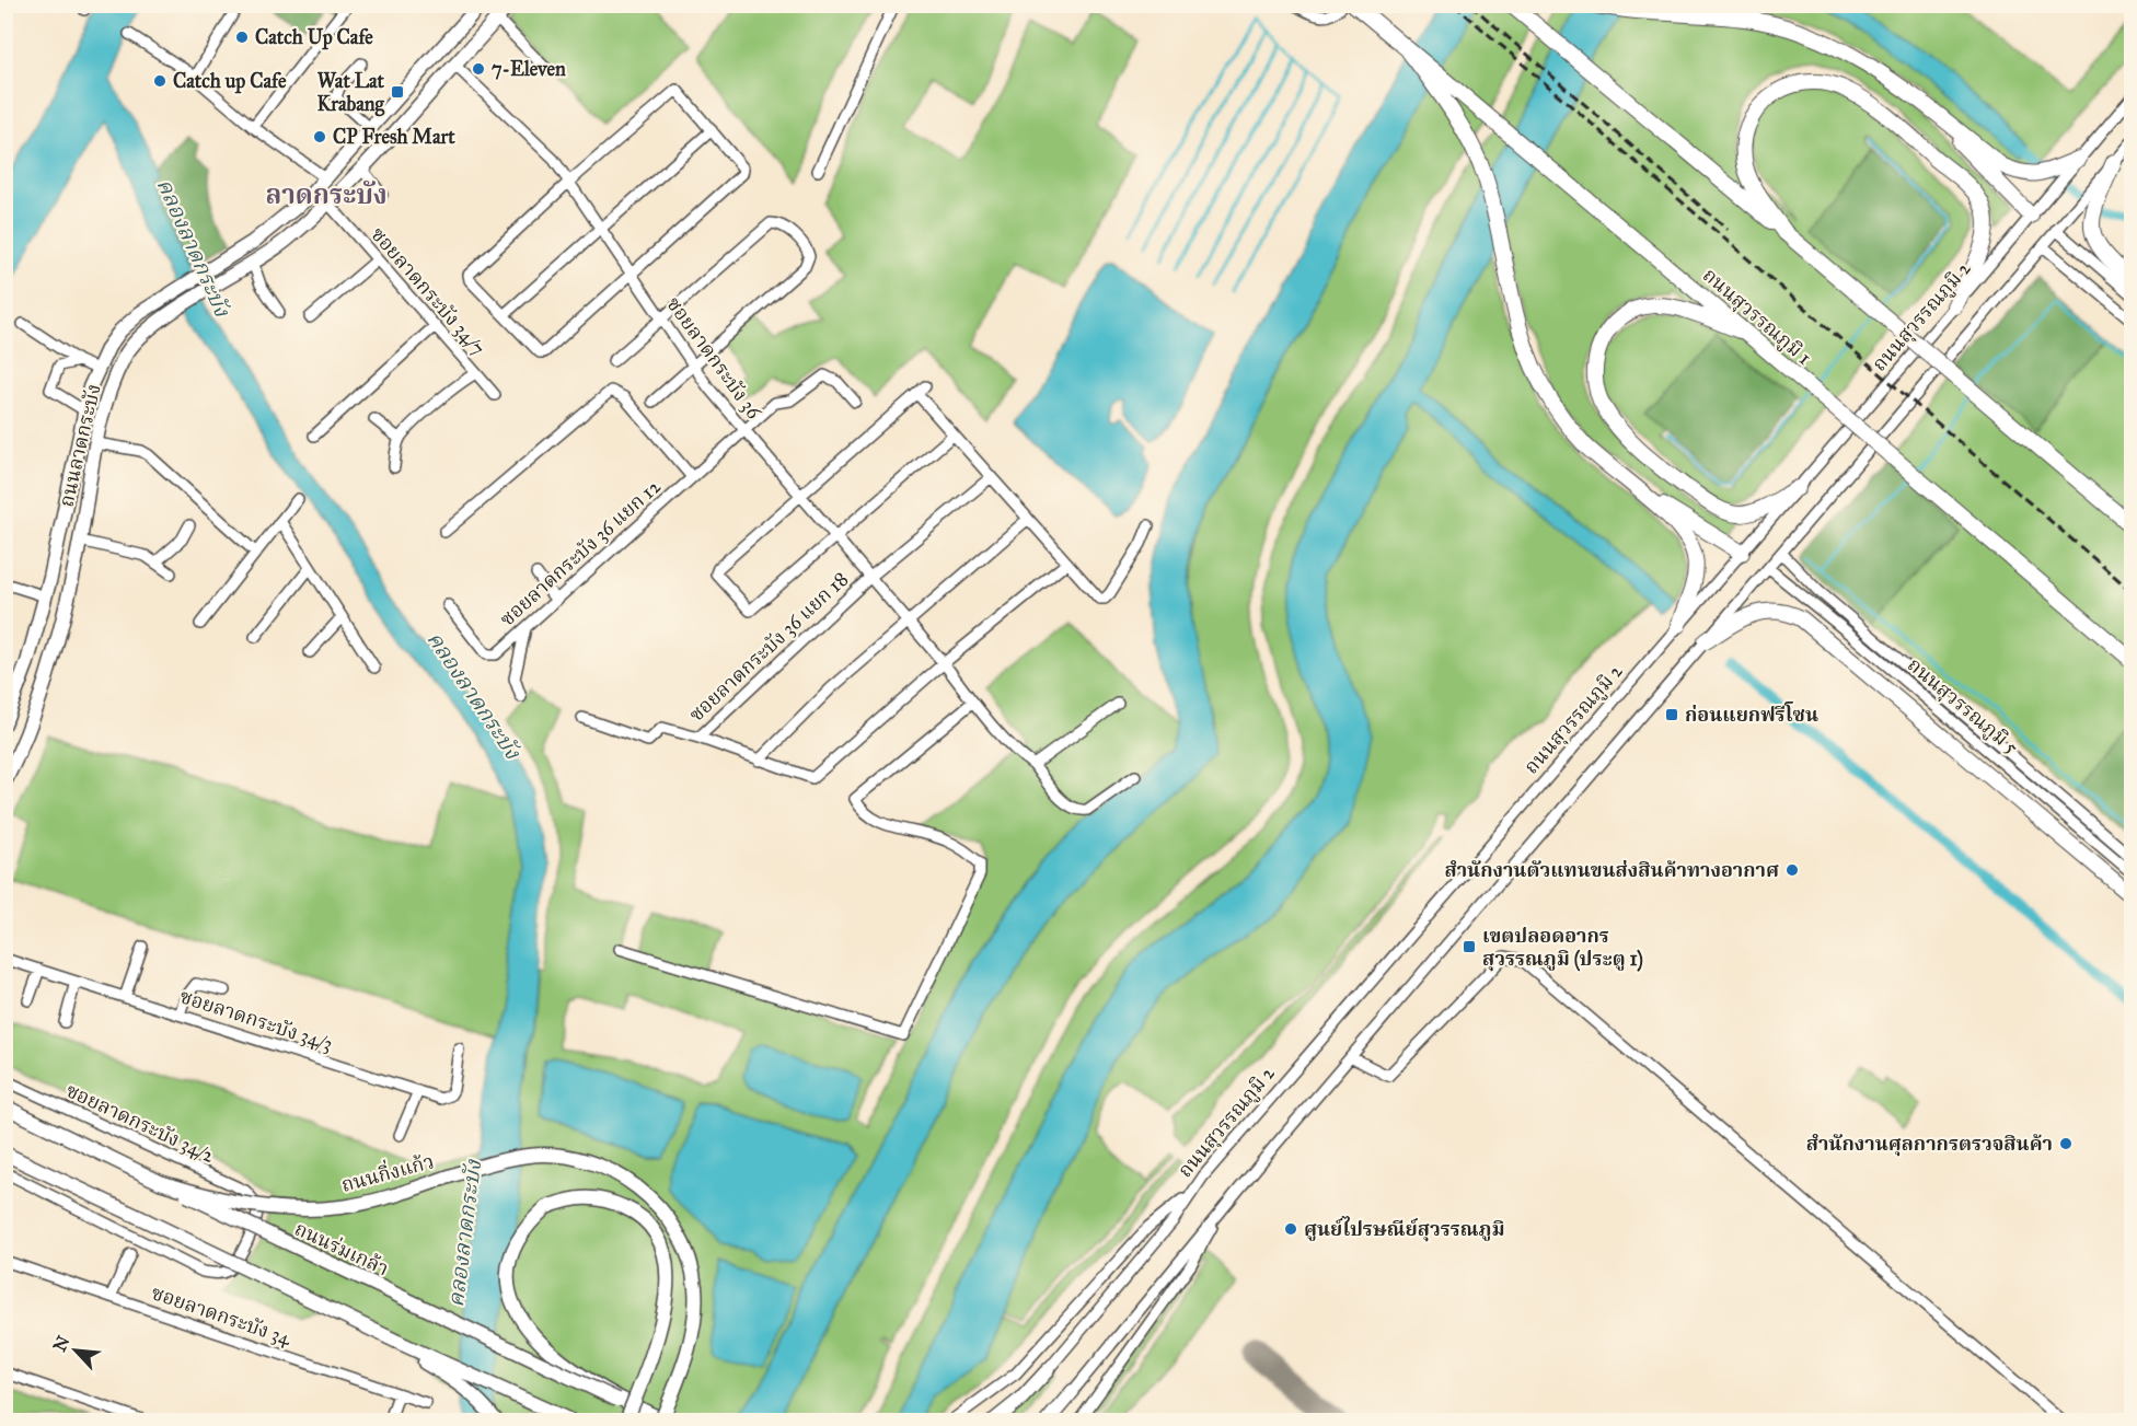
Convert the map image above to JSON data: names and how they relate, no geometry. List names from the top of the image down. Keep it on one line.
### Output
{"streets":{"highway":["ถนนสุวรรณภูมิ 1"],"main road":["ถนนลาดกระบัง","ถนนกิ่งแก้ว","ถนนร่มเกล้า"],"street":["ซอยลาดกระบัง 34/7","ถนนสุวรรณภูมิ 2","ซอยลาดกระบัง 36","ซอยลาดกระบัง 36 แยก 12","ซอยลาดกระบัง 36 แยก 18","ถนนสุวรรณภูมิ 5","ซอยลาดกระบัง 34/3","ซอยลาดกระบัง 34/2","ซอยลาดกระบัง 34"]},"crossings":[["ซอยลาดกระบัง 34/7","ถนนลาดกระบัง"],["ซอยลาดกระบัง 36","ถนนลาดกระบัง"],["ซอยลาดกระบัง 36","ซอยลาดกระบัง 36 แยก 12"],["ซอยลาดกระบัง 36","ซอยลาดกระบัง 36 แยก 18"],["ถนนกิ่งแก้ว","ถนนร่มเกล้า"]],"districts":["ลาดกระบัง"],"water":["คลองลาดกระบัง"],"places":{"other":["Catch Up Cafe","7-Eleven","Catch up Cafe","CP Fresh Mart","สำนักงานตัวแทนขนส่งสินค้าทางอากาศ","สำนักงานศุลกากรตรวจสินค้า","ศูนย์ไปรษณีย์สุวรรณภูมิ"],"transit":["Wat Lat Krabang","ก่อนแยกฟรีโซน","เขตปลอดอากร สุวรรณภูมิ (ประตู 1)"]},"north":"top left"}
